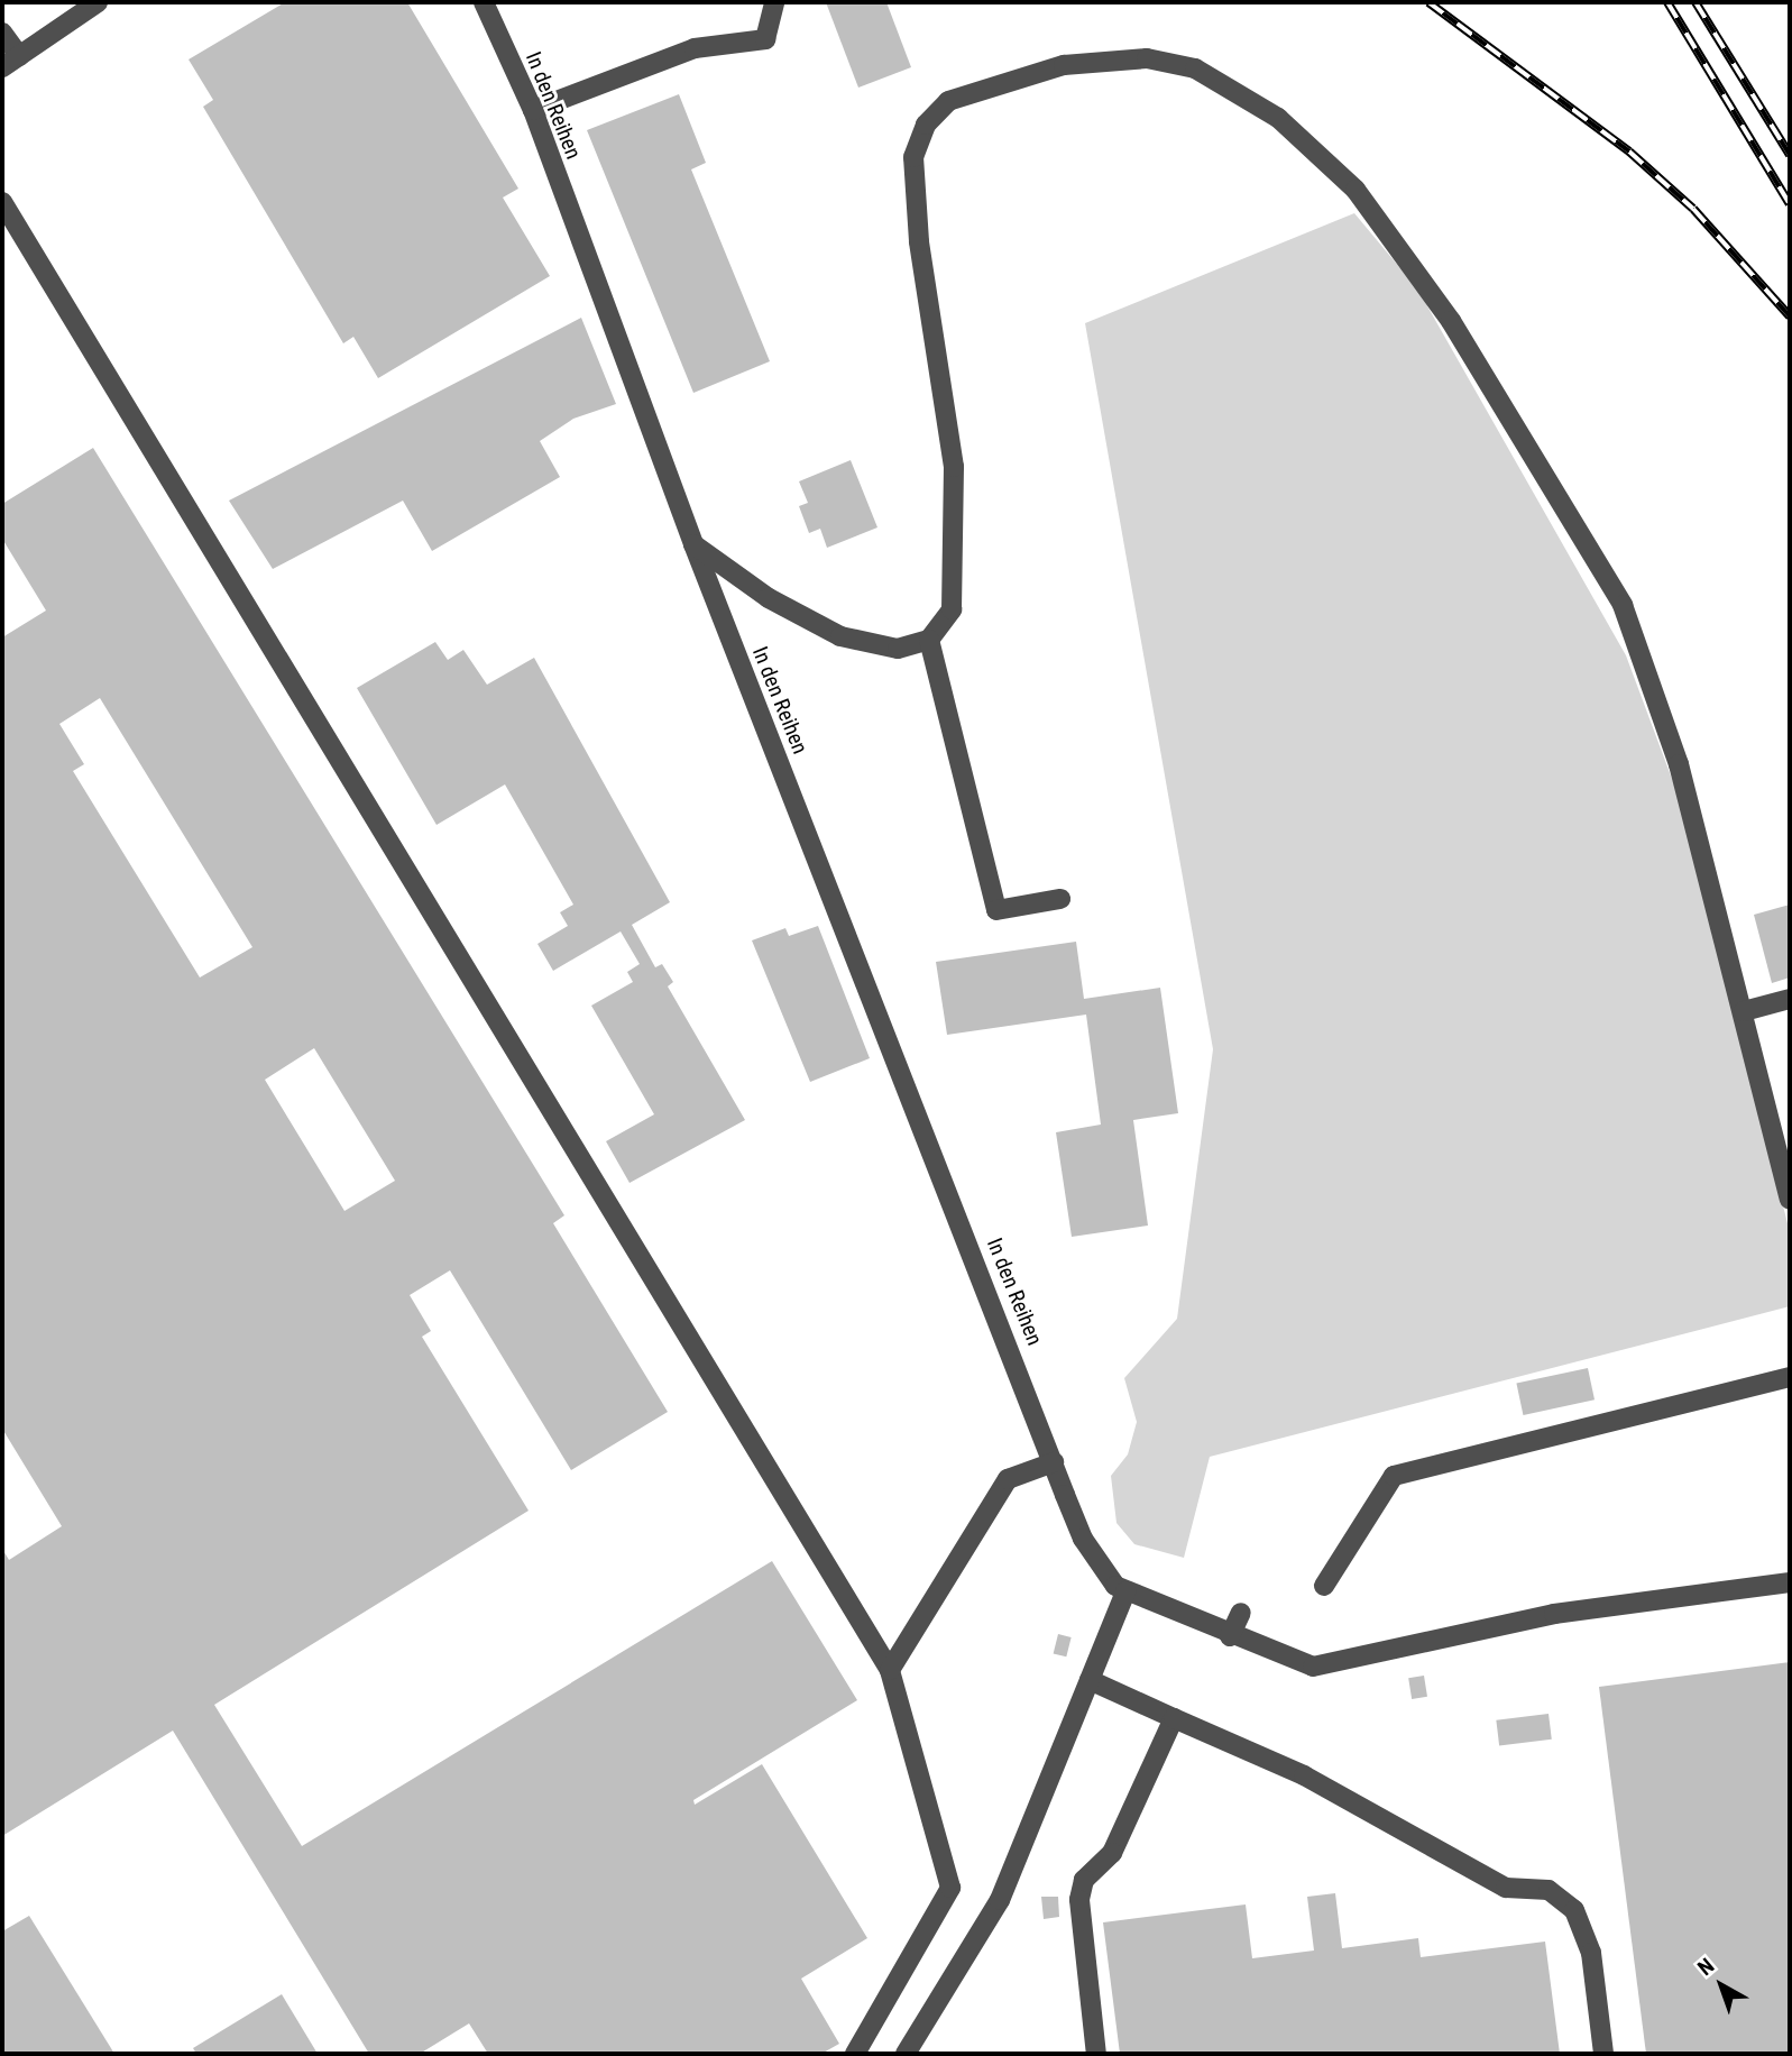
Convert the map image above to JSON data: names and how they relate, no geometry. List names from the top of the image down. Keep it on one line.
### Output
{"streets":{"street":["In den Reihen"]},"north":"top left"}
